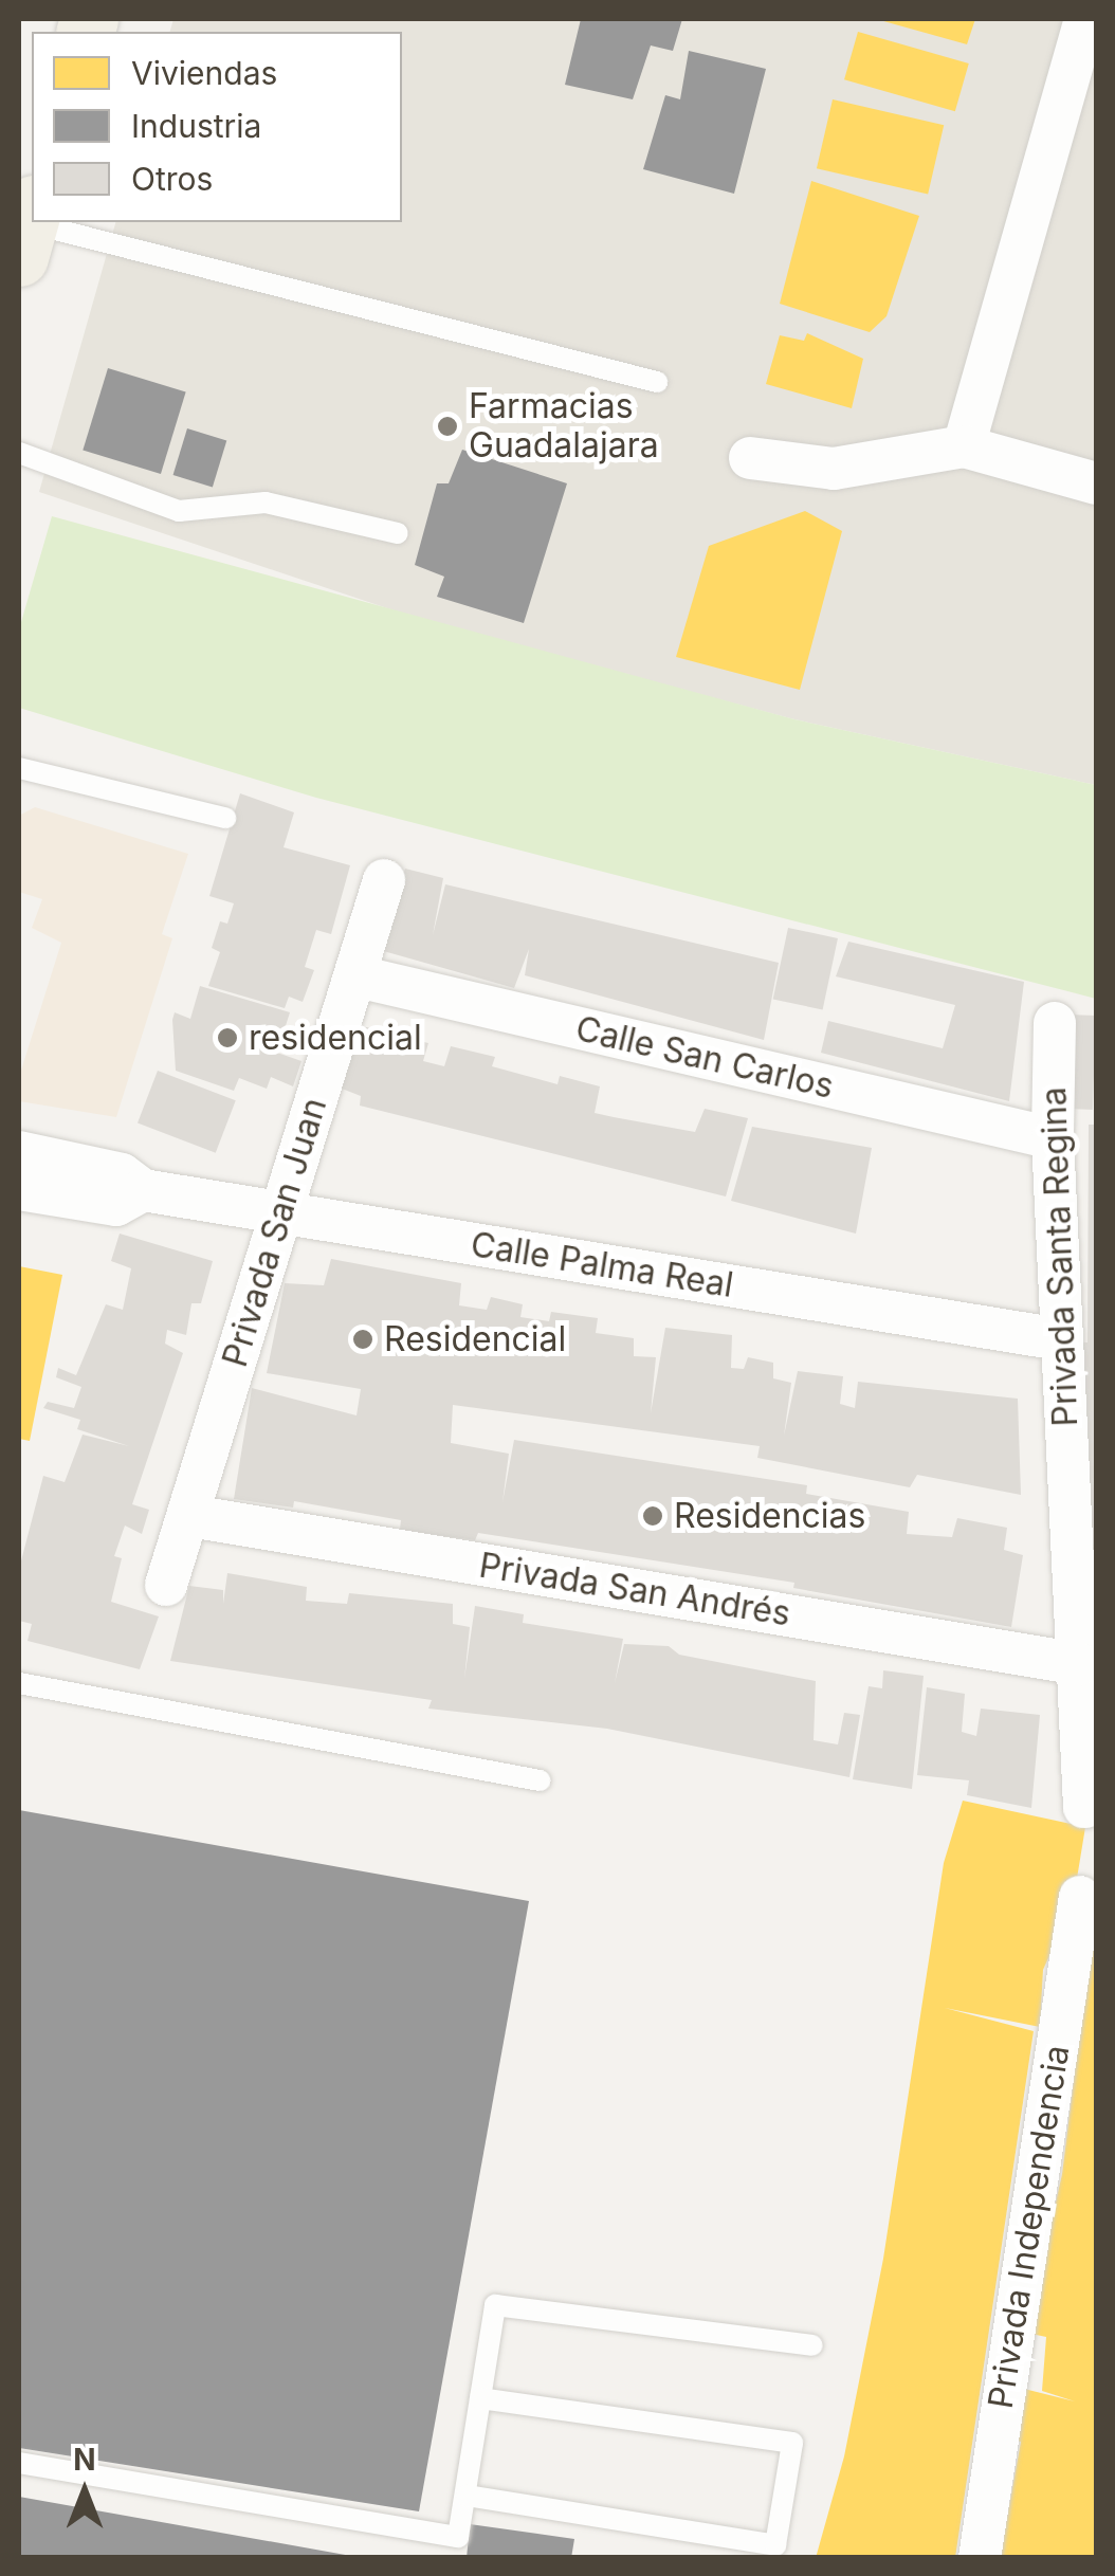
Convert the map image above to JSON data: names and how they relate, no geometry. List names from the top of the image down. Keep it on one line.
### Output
{"streets":{"street":["Calle San Carlos","Privada San Juan","Privada Santa Regina","Calle Palma Real","Privada San Andrés","Privada Independencia"]},"crossings":[["Calle San Carlos","Privada San Juan"],["Calle San Carlos","Privada Santa Regina"],["Privada San Juan","Calle Palma Real"],["Privada San Juan","Privada San Andrés"],["Privada Santa Regina","Calle Palma Real"],["Privada Santa Regina","Privada San Andrés"]],"places":["Farmacias Guadalajara","residencial","Residencial","Residencias"],"legend":["Viviendas","Industria","Otros"],"north":"top"}
